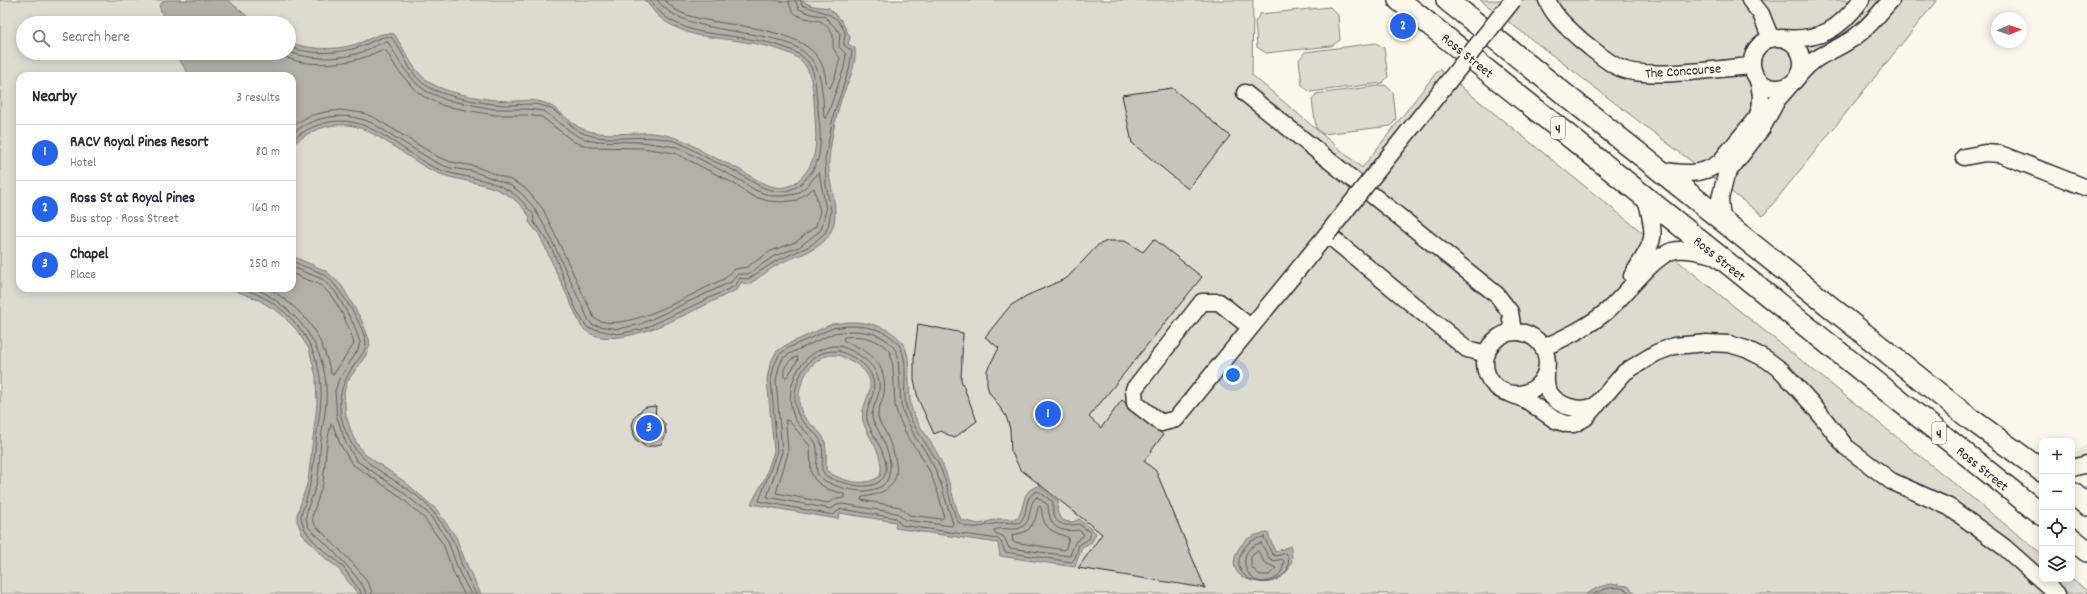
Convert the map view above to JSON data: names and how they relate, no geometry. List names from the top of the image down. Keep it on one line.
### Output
{"streets":{"main road":["Ross Street","4"],"street":["The Concourse"]},"north":"right","page":{"pins":["2","1","3"],"search":"Search here","heading":["Nearby","3 results"],"list":[{"mark":"1","name":"RACV Royal Pines Resort","note":"Hotel","value":"80 m"},{"mark":"2","name":"Ross St at Royal Pines","note":"Bus stop · Ross Street","value":"160 m"},{"mark":"3","name":"Chapel","note":"Place","value":"250 m"}],"map_buttons":["+","−"]}}
